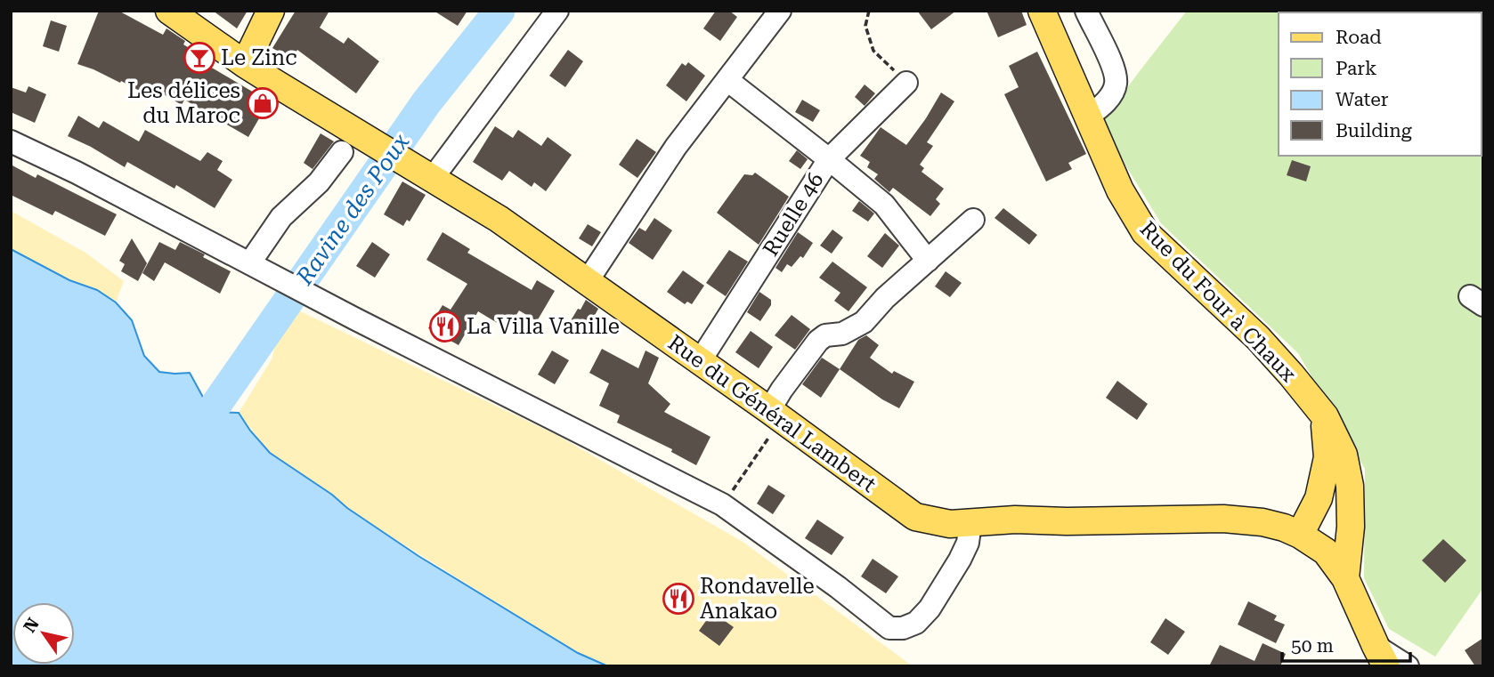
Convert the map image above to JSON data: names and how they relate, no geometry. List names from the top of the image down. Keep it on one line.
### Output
{"streets":{"main road":["Rue du Four à Chaux","Rue du Général Lambert"],"street":["Ruelle 46"]},"crossings":[["Ruelle 46","Rue du Général Lambert"],["Rue du Four à Chaux","Rue du Général Lambert"]],"water":["Ravine des Poux"],"places":{"bar":["Le Zinc"],"shop":["Les délices du Maroc"],"restaurant":["La Villa Vanille","Rondavelle Anakao"]},"legend":["Road","Park","Water","Building"],"scale_bar":"50 m","north":"top left"}
